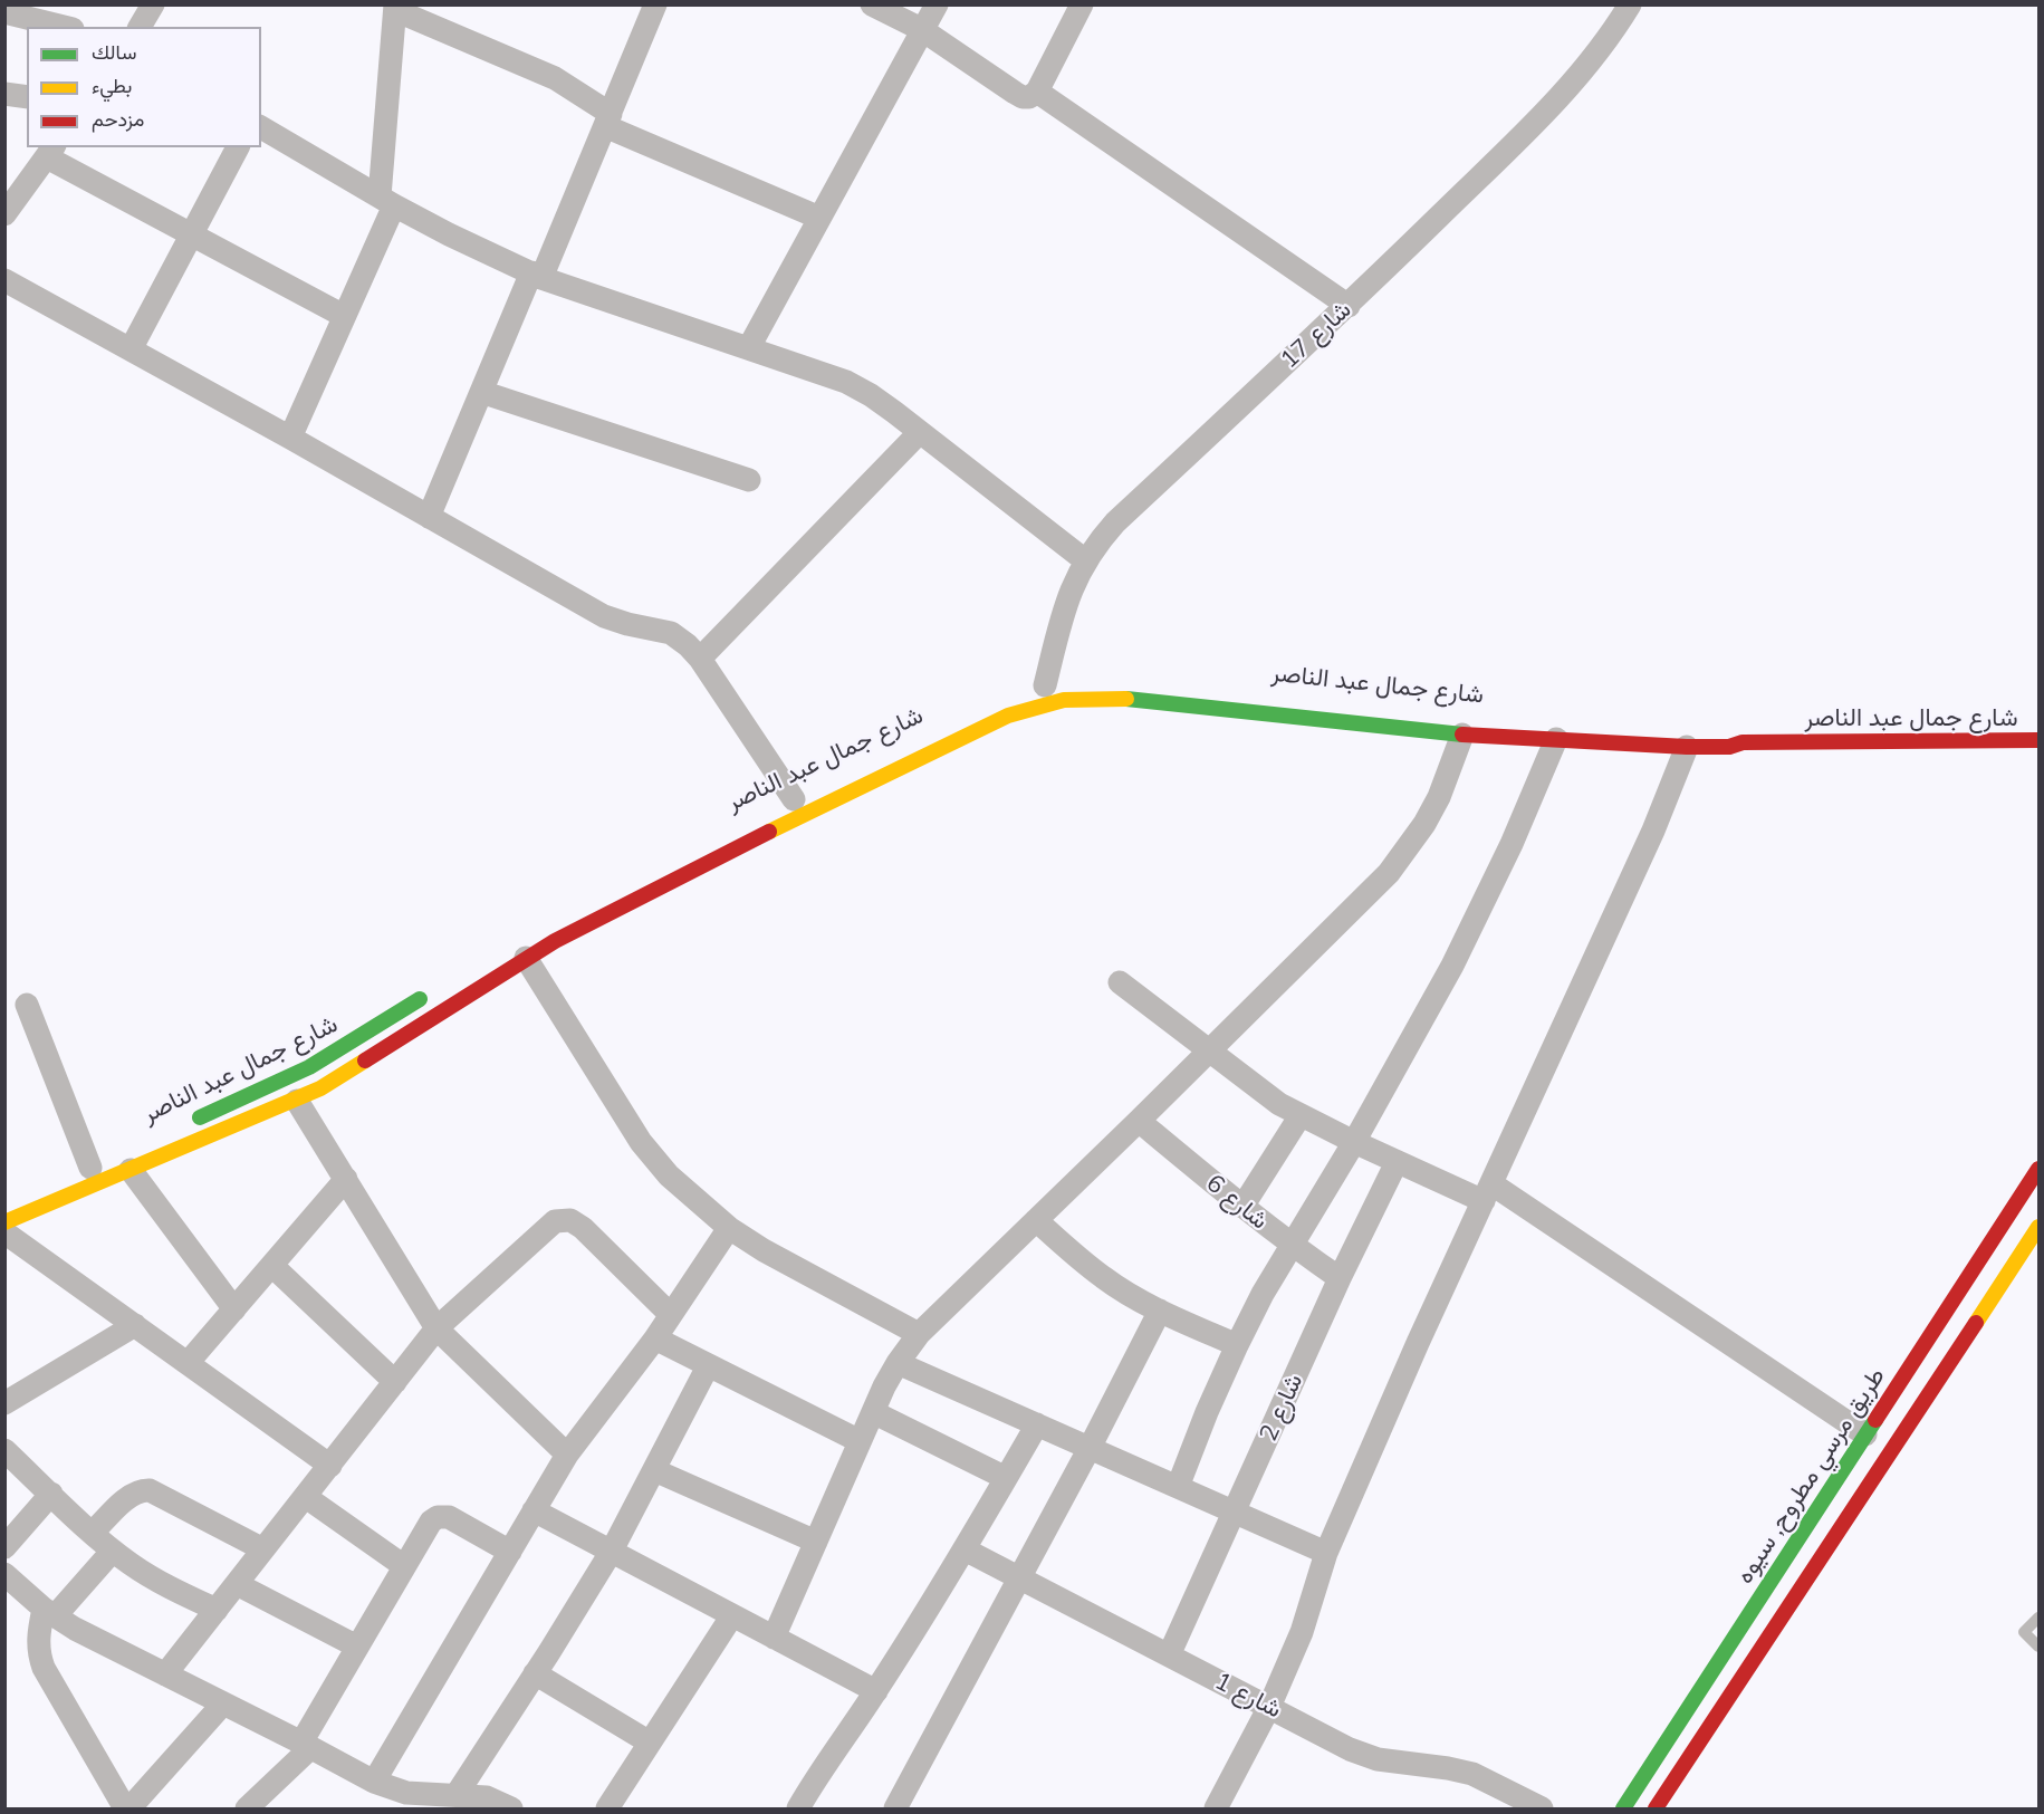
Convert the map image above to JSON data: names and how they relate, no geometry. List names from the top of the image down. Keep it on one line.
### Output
{"streets":{"street":["شارع 17","شارع جمال عبد الناصر","شارع 6","شارع 2","طريق مرسي مطروح, سيوه","شارع 1"]},"crossings":[["شارع 6","شارع 2"],["شارع 2","شارع 1"]],"legend":["سالك","بطيء","مزدحم"]}
